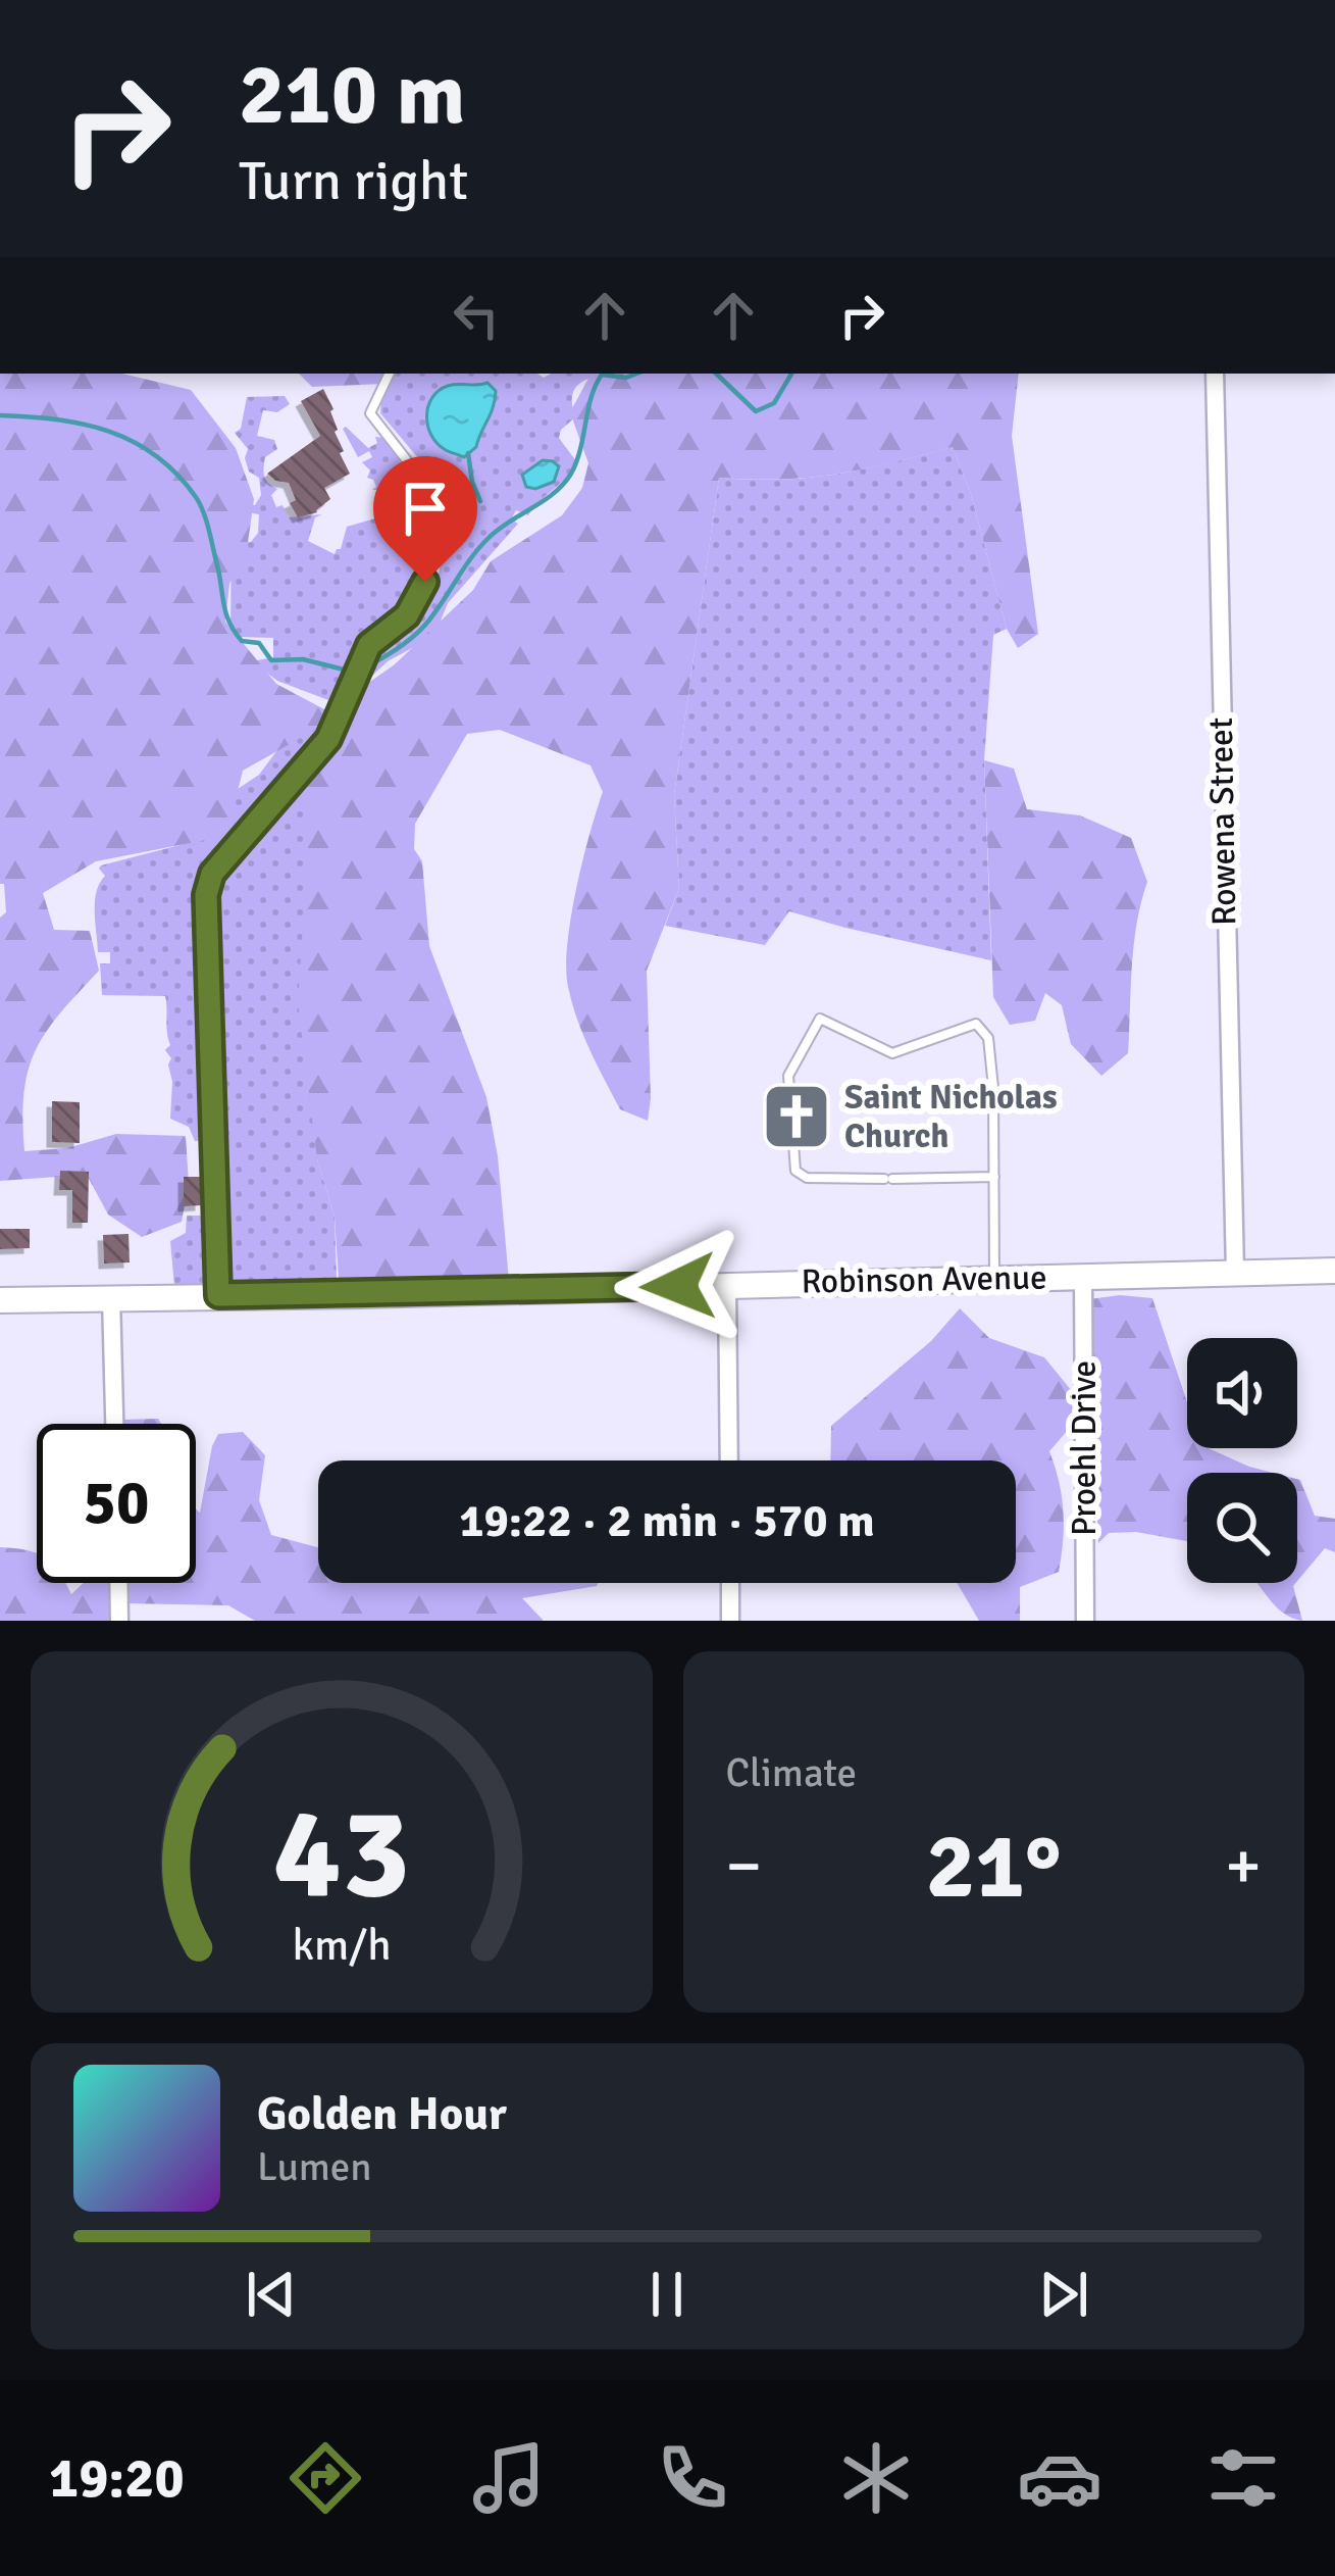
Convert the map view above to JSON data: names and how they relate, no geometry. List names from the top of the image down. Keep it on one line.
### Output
{"streets":{"main road":["Robinson Avenue"],"street":["Rowena Street","Proehl Drive"]},"crossings":[["Rowena Street","Robinson Avenue"],["Robinson Avenue","Proehl Drive"]],"places":{"church":["Saint Nicholas Church"]},"page":{"turn":["210 m","Turn right"],"limit":"50","trip":"19:22 · 2 min · 570 m","tile":"Climate","heat":["−","21°","+"],"song":["Golden Hour","Lumen"],"tabs":"19:20","gauge":["43","km/h"]}}
